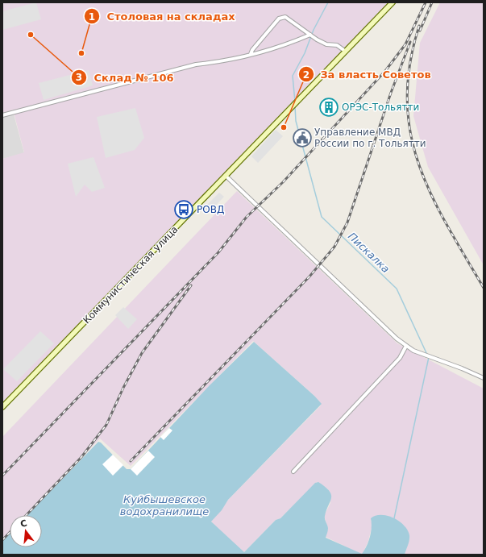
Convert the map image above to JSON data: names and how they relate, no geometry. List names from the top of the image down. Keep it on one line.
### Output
{"streets":{"main road":["Коммунистическая улица"]},"water":["Пискалка","Куйбышевское водохранилище"],"places":{"other":["Склад № 106","Столовая на складах","За власть Советов"],"building":["ОРЭС-Тольятти"],"public building":["Управление МВД России по г. Тольятти"],"bus stop":["РОВД"]},"north":"top"}
